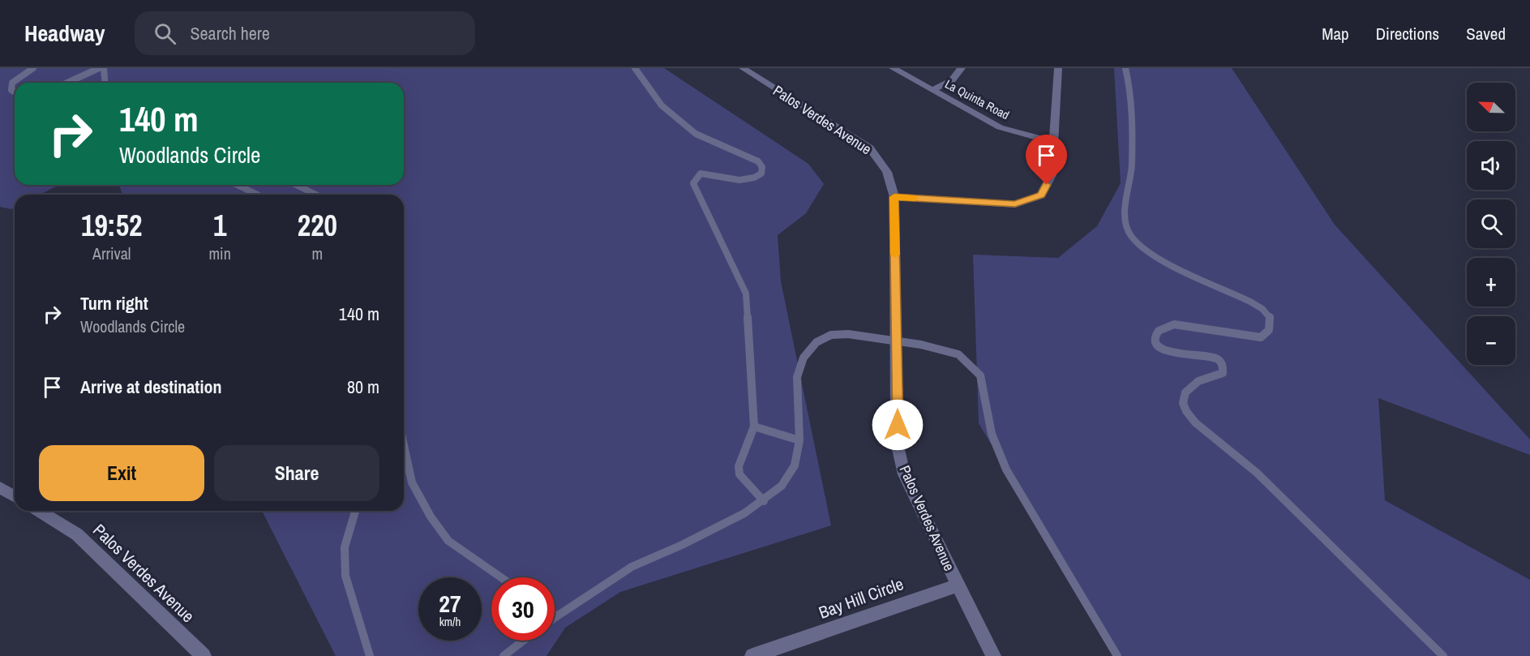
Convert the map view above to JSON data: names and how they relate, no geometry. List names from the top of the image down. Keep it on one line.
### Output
{"streets":{"street":["La Quinta Road","Palos Verdes Avenue","Bay Hill Circle"]},"crossings":[["Palos Verdes Avenue","Bay Hill Circle"]],"north":"top left","page":{"header":"Headway","search":"Search here","nav":["Map","Directions","Saved"],"map_buttons":["+","−"],"turn":["140 m","Woodlands Circle"],"eta":["19:52","Arrival","1","min","220","m"],"list":[{"name":"Turn right","note":"Woodlands Circle","value":"140 m"},{"name":"Arrive at destination","value":"80 m"}],"buttons":["Exit","Share"],"speed":"27 km/h","limit":"30"}}
